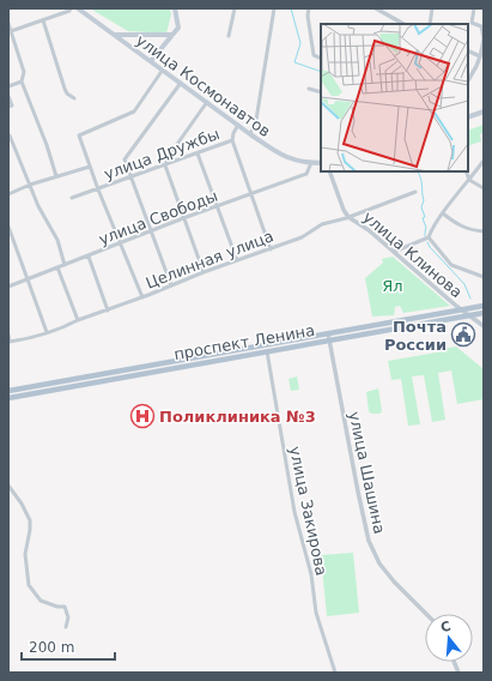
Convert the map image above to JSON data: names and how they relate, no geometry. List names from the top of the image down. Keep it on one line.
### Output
{"streets":{"main road":["улица Космонавтов","проспект Ленина"],"street":["улица Дружбы","улица Свободы","улица Клинова","Целинная улица","улица Шашина","улица Закирова"]},"crossings":[["улица Космонавтов","улица Свободы"],["улица Клинова","Целинная улица"],["улица Клинова","проспект Ленина"],["проспект Ленина","улица Шашина"],["проспект Ленина","улица Закирова"]],"parks":["Ял"],"places":{"public building":["Почта России"],"hospital":["Поликлиника №3"]},"scale_bar":"200 m","north":"top"}
